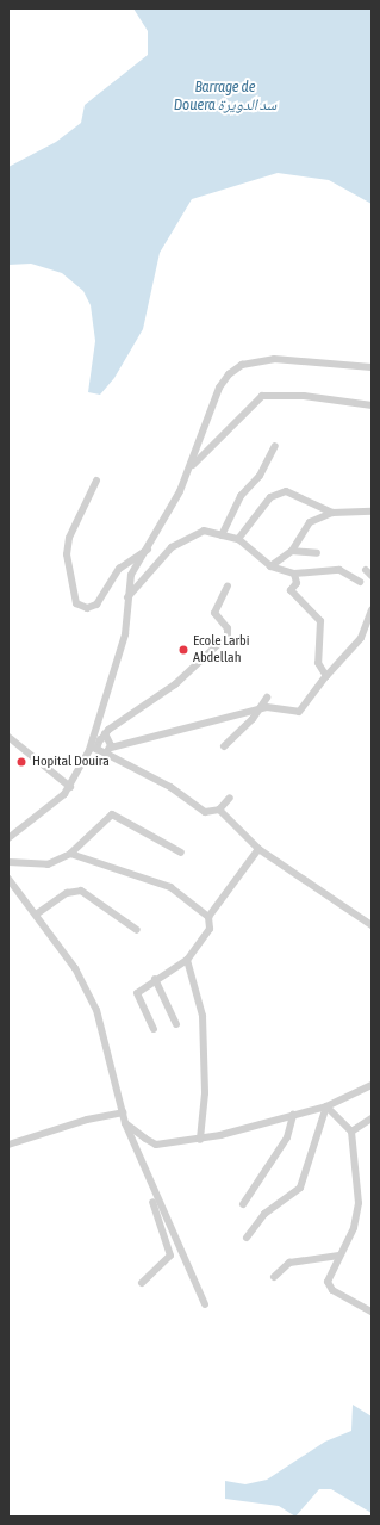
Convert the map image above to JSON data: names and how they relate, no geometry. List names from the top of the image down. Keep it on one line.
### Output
{"water":["Barrage de Douera سد الدويرة"],"places":["Ecole Larbi Abdellah","Hopital Douira"]}
